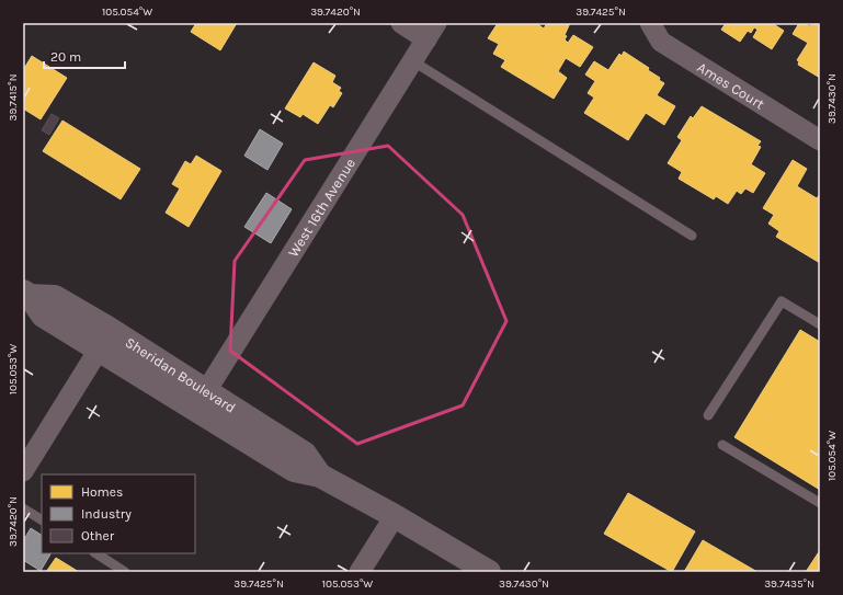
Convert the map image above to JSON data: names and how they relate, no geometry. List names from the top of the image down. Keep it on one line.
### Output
{"streets":{"main road":["Sheridan Boulevard"],"street":["Ames Court","West 16th Avenue"]},"crossings":[["West 16th Avenue","Sheridan Boulevard"]],"legend":["Homes","Industry","Other"],"scale_bar":"20 m","coordinates":["105.054°W","39.7420°N","39.7425°N","39.7415°N","39.7430°N","105.053°W","39.7435°N"]}
